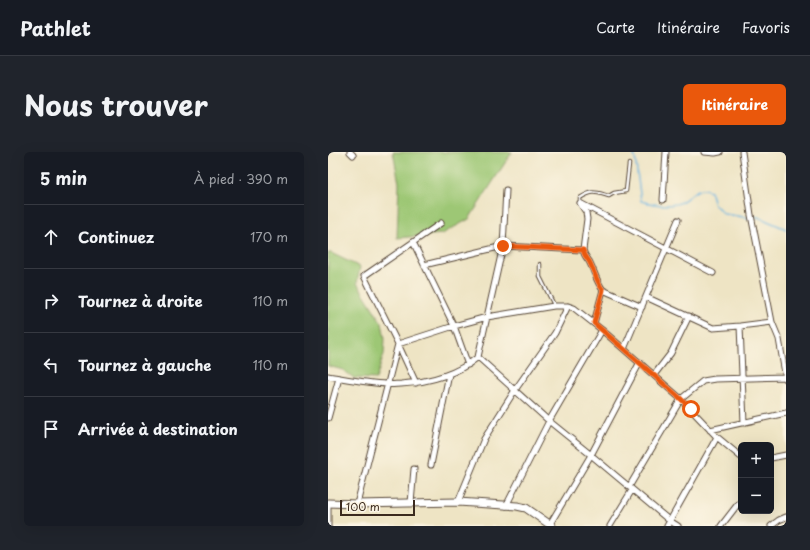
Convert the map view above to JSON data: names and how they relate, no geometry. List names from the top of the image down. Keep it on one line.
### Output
{"scale_bar":"100 m","page":{"header":"Pathlet","nav":["Carte","Itinéraire","Favoris"],"title":"Nous trouver","buttons":"Itinéraire","heading":["5 min","À pied · 390 m"],"list":[["Continuez","170 m"],["Tournez à droite","110 m"],["Tournez à gauche","110 m"],"Arrivée à destination"],"map_buttons":["+","−"],"scale":"100 m"}}
